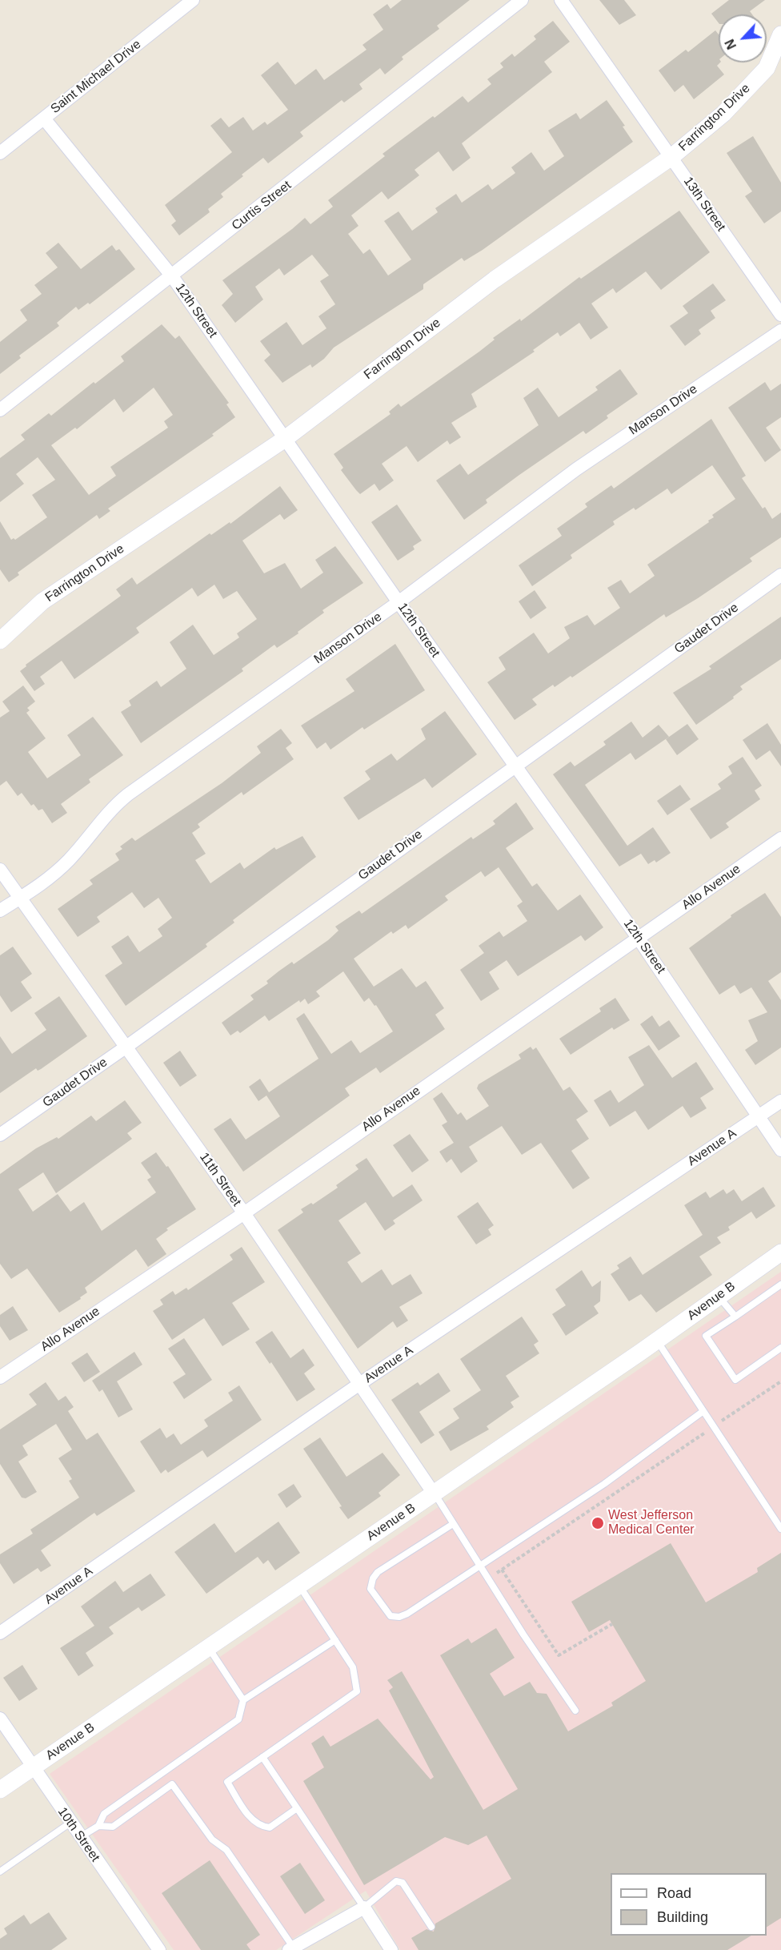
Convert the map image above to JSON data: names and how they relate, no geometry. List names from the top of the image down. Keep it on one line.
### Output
{"streets":{"street":["Saint Michael Drive","Farrington Drive","13th Street","Curtis Street","12th Street","Manson Drive","Gaudet Drive","Allo Avenue","Avenue A","11th Street","Avenue B","10th Street"]},"crossings":[["Saint Michael Drive","12th Street"],["Farrington Drive","13th Street"],["Farrington Drive","12th Street"],["Curtis Street","12th Street"],["12th Street","Manson Drive"],["12th Street","Gaudet Drive"],["12th Street","Allo Avenue"],["12th Street","Avenue A"],["Manson Drive","11th Street"],["Gaudet Drive","11th Street"],["Allo Avenue","11th Street"],["Avenue A","11th Street"],["11th Street","Avenue B"],["Avenue B","10th Street"]],"places":["West Jefferson Medical Center"],"legend":["Road","Building"],"north":"bottom left"}
